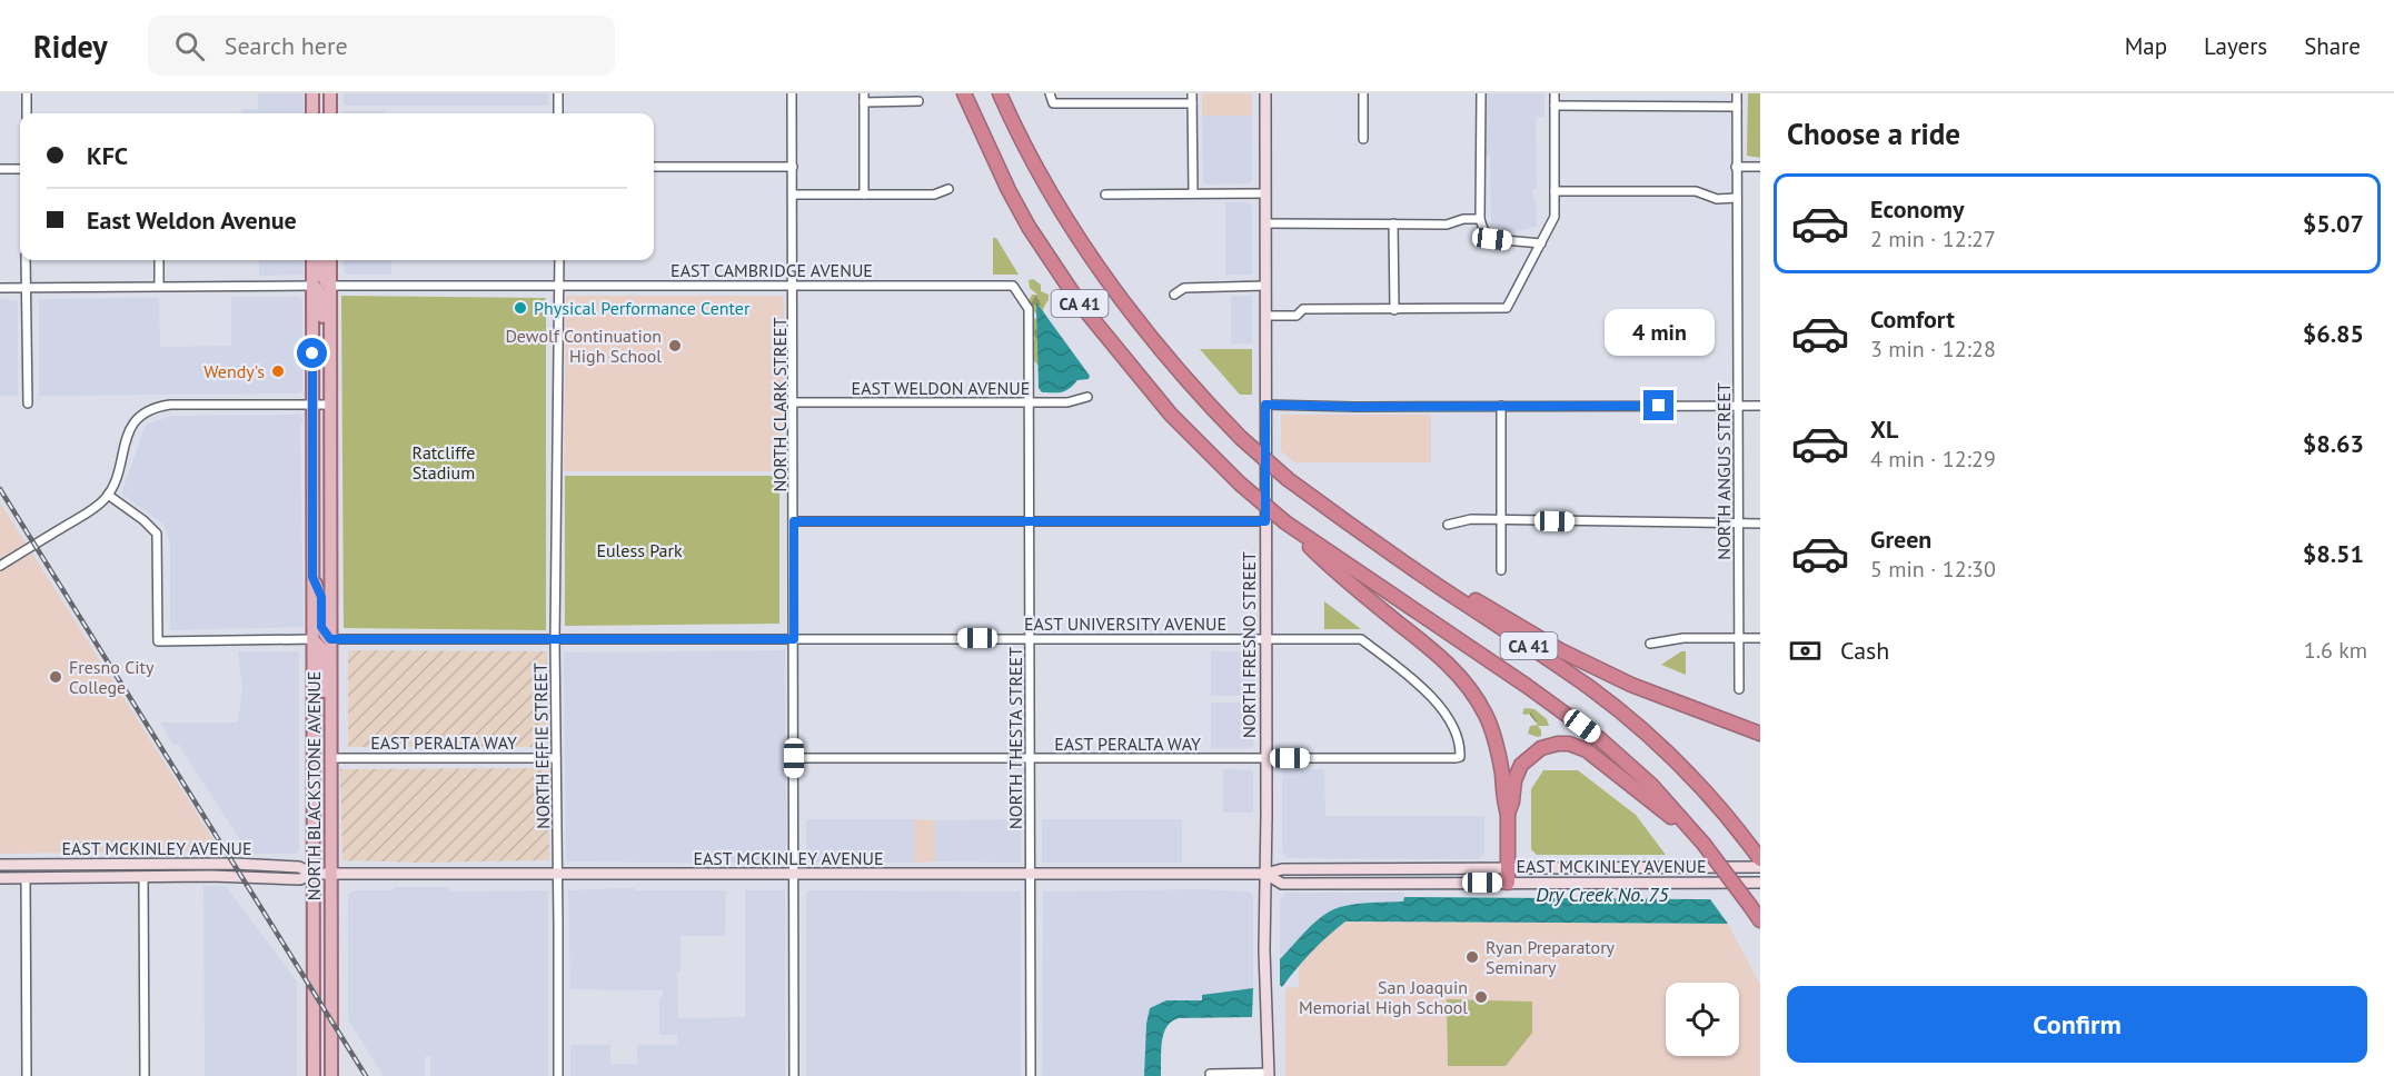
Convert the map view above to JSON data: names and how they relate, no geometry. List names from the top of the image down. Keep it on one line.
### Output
{"streets":{"highway":["CA 41"],"main road":["NORTH FRESNO STREET","NORTH BLACKSTONE AVENUE","EAST MCKINLEY AVENUE"],"street":["EAST CAMBRIDGE AVENUE","EAST WELDON AVENUE","NORTH CLARK STREET","NORTH ANGUS STREET","EAST UNIVERSITY AVENUE","NORTH THESTA STREET","EAST PERALTA WAY","NORTH EFFIE STREET"]},"crossings":[["EAST CAMBRIDGE AVENUE","NORTH CLARK STREET"],["EAST CAMBRIDGE AVENUE","NORTH THESTA STREET"],["EAST CAMBRIDGE AVENUE","NORTH EFFIE STREET"],["EAST CAMBRIDGE AVENUE","NORTH BLACKSTONE AVENUE"],["EAST WELDON AVENUE","NORTH CLARK STREET"],["EAST WELDON AVENUE","NORTH THESTA STREET"],["NORTH CLARK STREET","EAST UNIVERSITY AVENUE"],["NORTH CLARK STREET","EAST PERALTA WAY"],["NORTH CLARK STREET","EAST MCKINLEY AVENUE"],["EAST UNIVERSITY AVENUE","NORTH FRESNO STREET"],["EAST UNIVERSITY AVENUE","NORTH THESTA STREET"],["EAST UNIVERSITY AVENUE","EAST PERALTA WAY"],["EAST UNIVERSITY AVENUE","NORTH EFFIE STREET"],["EAST UNIVERSITY AVENUE","NORTH BLACKSTONE AVENUE"],["NORTH FRESNO STREET","EAST PERALTA WAY"],["NORTH FRESNO STREET","EAST MCKINLEY AVENUE"],["NORTH THESTA STREET","EAST PERALTA WAY"],["NORTH THESTA STREET","EAST MCKINLEY AVENUE"],["EAST PERALTA WAY","NORTH EFFIE STREET"],["EAST PERALTA WAY","NORTH BLACKSTONE AVENUE"],["NORTH EFFIE STREET","EAST MCKINLEY AVENUE"],["NORTH BLACKSTONE AVENUE","EAST MCKINLEY AVENUE"]],"water":["Dry Creek No. 75"],"parks":["Ratcliffe Stadium","Euless Park"],"places":["Physical Performance Center","Dewolf Continuation High School","Wendy's","Fresno City College","Ryan Preparatory Seminary","San Joaquin Memorial High School"],"page":{"header":"Ridey","search":"Search here","nav":["Map","Layers","Share"],"heading":"Choose a ride","banner":["KFC","East Weldon Avenue"],"list":[{"name":"Economy","note":"2 min · 12:27","value":"$5.07"},{"name":"Comfort","note":"3 min · 12:28","value":"$6.85"},{"name":"XL","note":"4 min · 12:29","value":"$8.63"},{"name":"Green","note":"5 min · 12:30","value":"$8.51"}],"bubble":"4 min","pay":["Cash","1.6 km"],"buttons":"Confirm"}}
